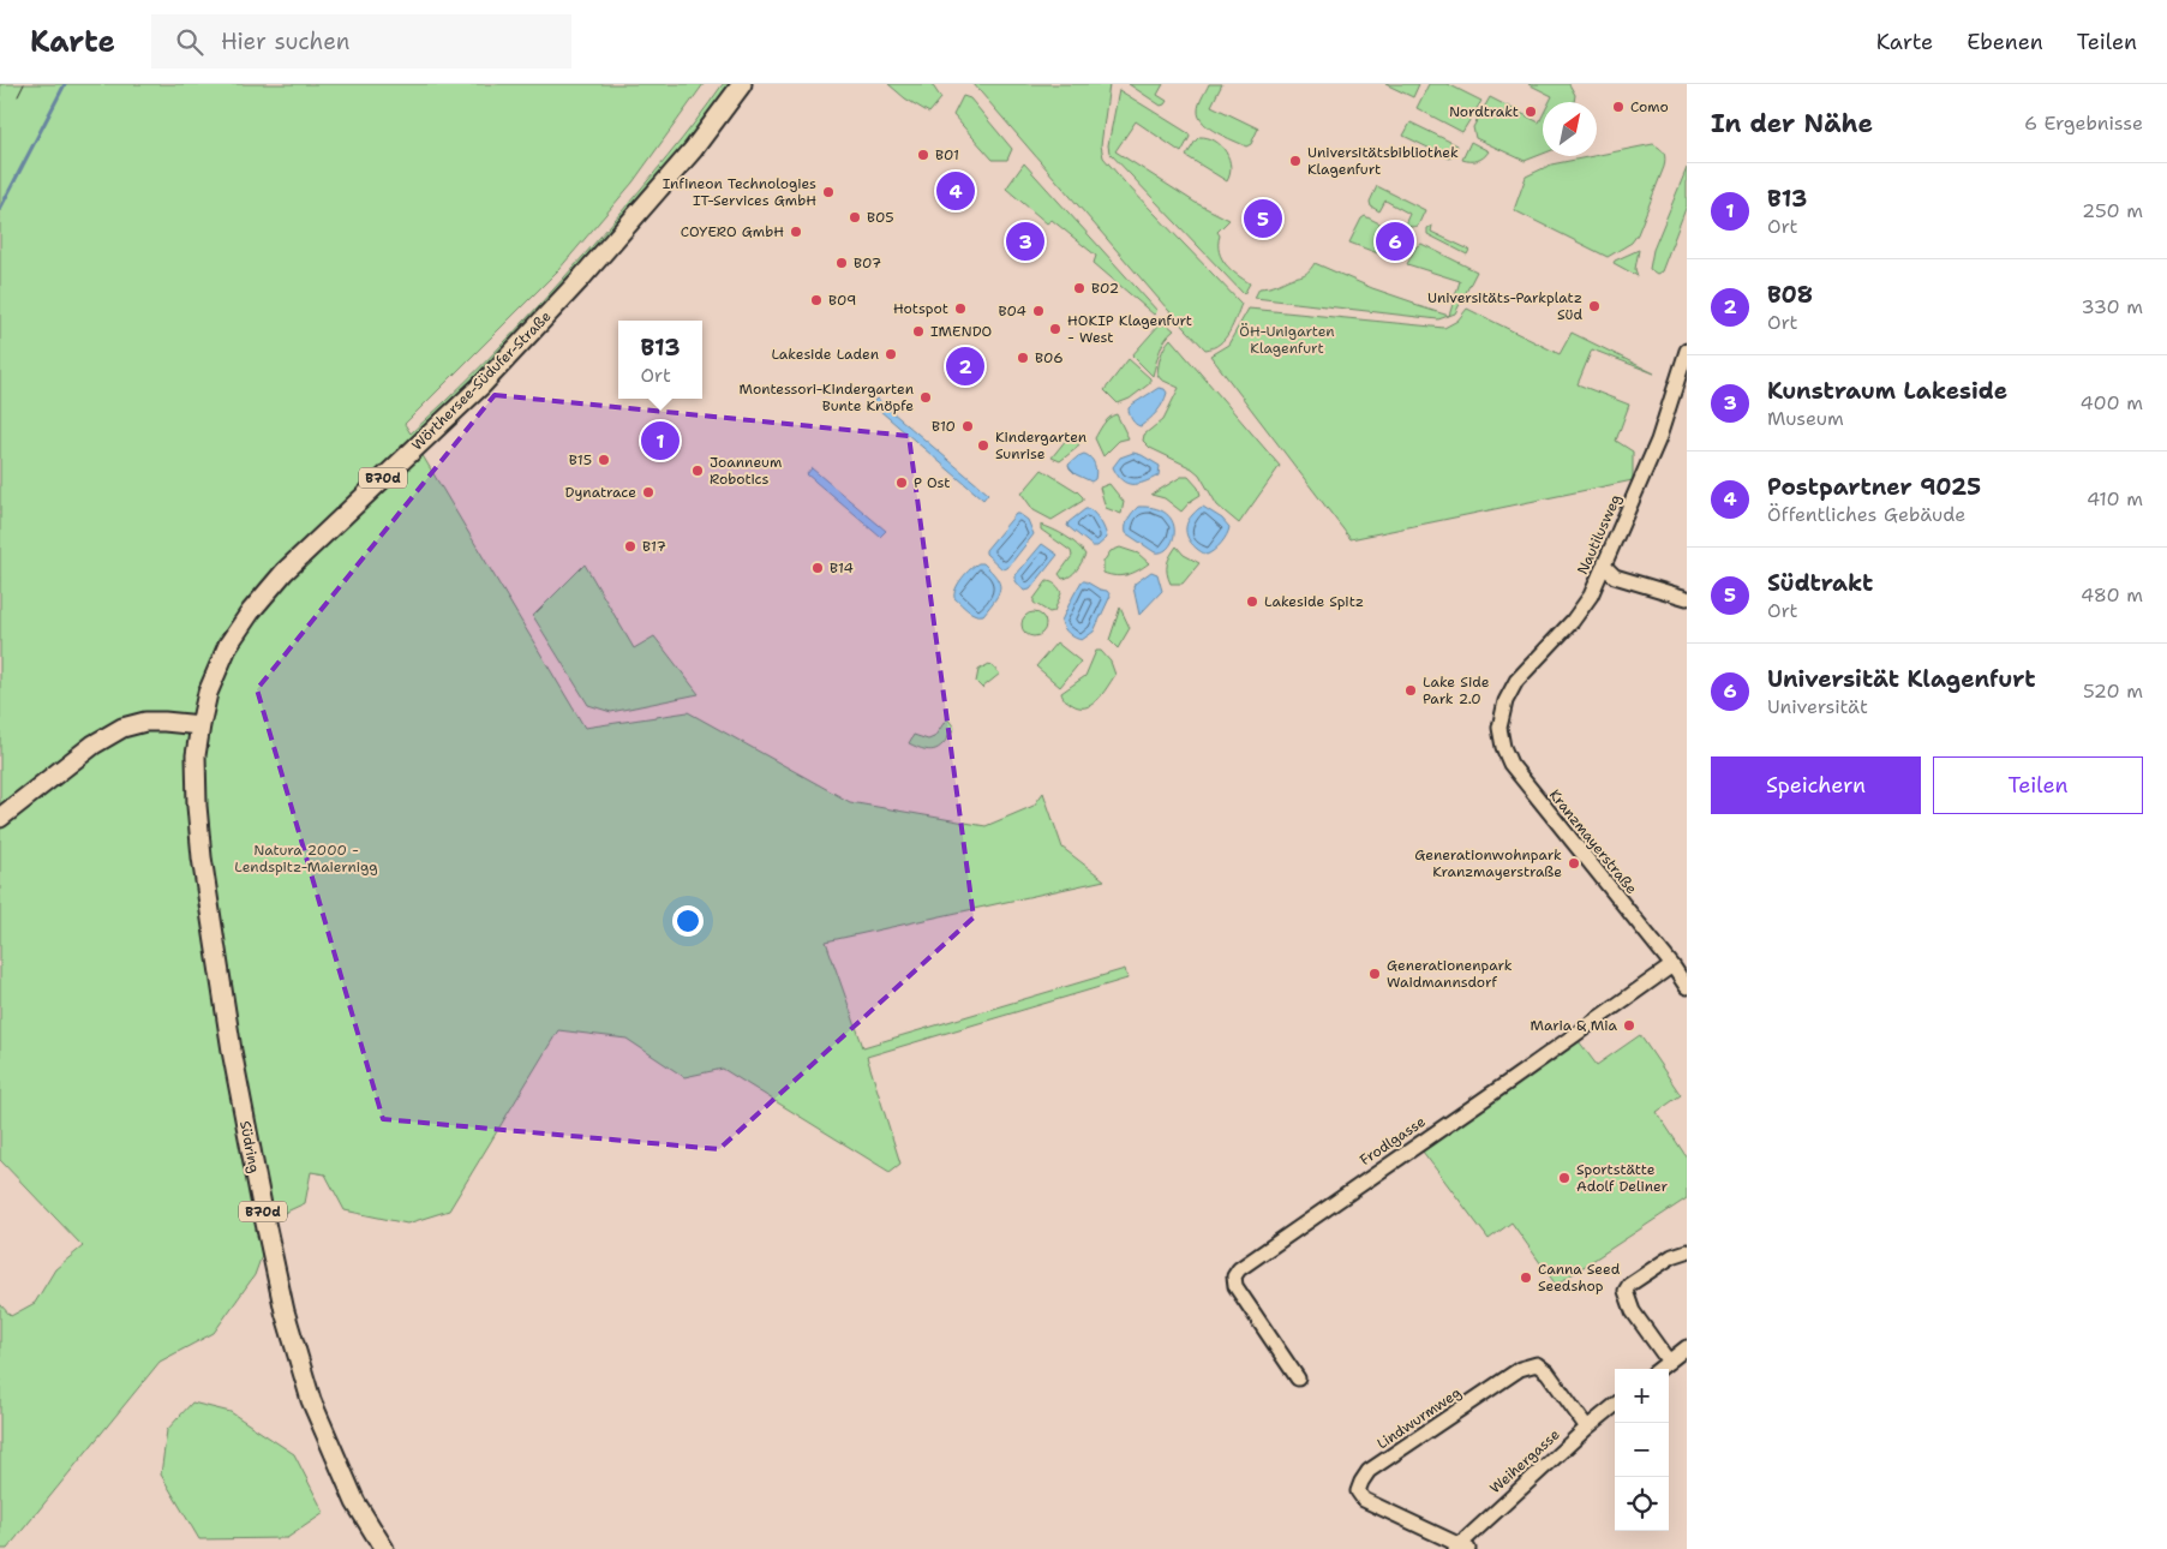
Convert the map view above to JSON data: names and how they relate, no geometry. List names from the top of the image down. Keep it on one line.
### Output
{"streets":{"main road":["Wörthersee-Südufer-Straße","B70d","Südring"],"street":["Nautilusweg","Kranzmayerstraße","Frodlgasse","Lindwurmweg","Weihergasse"]},"crossings":[["Wörthersee-Südufer-Straße","Südring"],["Nautilusweg","Kranzmayerstraße"],["Kranzmayerstraße","Frodlgasse"],["Lindwurmweg","Weihergasse"]],"parks":["ÖH-Unigarten Klagenfurt","Natura 2000 - Lendspitz-Maiernigg"],"places":["Como","Nordtrakt","B01","Universitätsbibliothek Klagenfurt","Infineon Technologies IT-Services GmbH","B05","COYERO GmbH","B07","B02","B09","Universitäts-Parkplatz Süd","Hotspot","B04","HOKIP Klagenfurt - West","IMENDO","Lakeside Laden","B06","Montessori-Kindergarten Bunte Knöpfe","B10","Kindergarten Sunrise","B15","Joanneum Robotics","P Ost","Dynatrace","B17","B14","Lakeside Spitz","Lake Side Park 2.0","Generationwohnpark Kranzmayerstraße","Generationenpark Waidmannsdorf","Maria & Mia","Sportstätte Adolf Deliner","Canna Seed Seedshop"],"north":"top right","page":{"header":"Karte","search":"Hier suchen","nav":["Karte","Ebenen","Teilen"],"heading":["In der Nähe","6 Ergebnisse"],"list":[{"mark":"1","name":"B13","note":"Ort","value":"250 m"},{"mark":"2","name":"B08","note":"Ort","value":"330 m"},{"mark":"3","name":"Kunstraum Lakeside","note":"Museum","value":"400 m"},{"mark":"4","name":"Postpartner 9025","note":"Öffentliches Gebäude","value":"410 m"},{"mark":"5","name":"Südtrakt","note":"Ort","value":"480 m"},{"mark":"6","name":"Universität Klagenfurt","note":"Universität","value":"520 m"}],"pins":["4","5","3","6","2","1"],"popup":["B13","Ort"],"buttons":["Speichern","Teilen"],"map_buttons":["+","−"]}}
